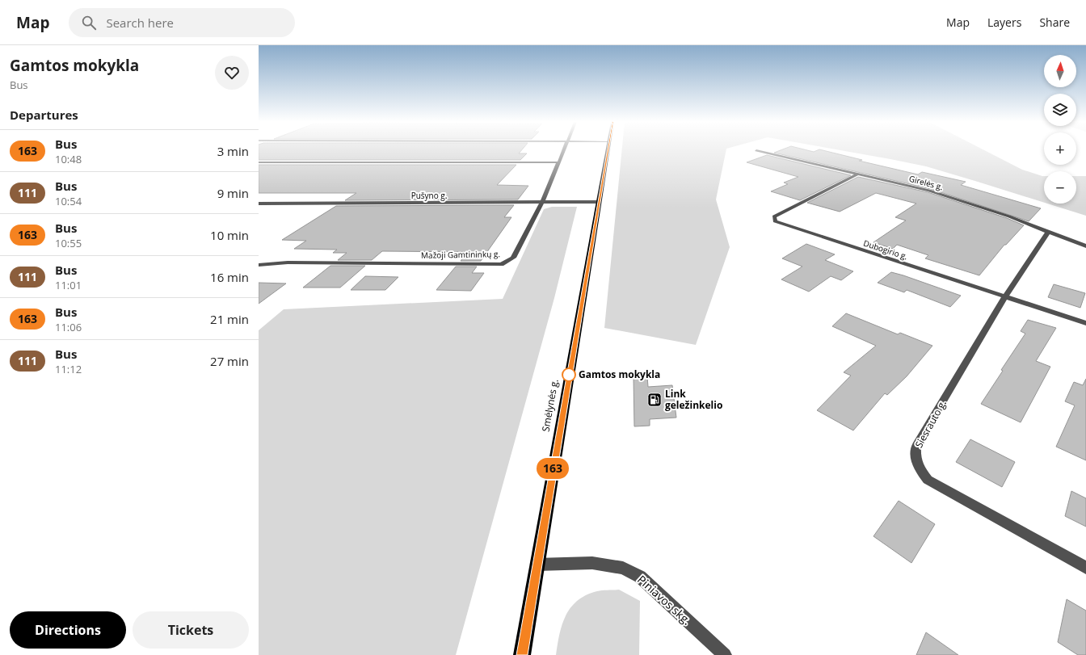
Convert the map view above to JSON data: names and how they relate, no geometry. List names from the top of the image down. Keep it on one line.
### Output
{"streets":{"highway":["Smėlynės g."],"street":["Girelės g.","Pušyno g.","Dubogirio g.","Mažoji Gamtininkų g.","Siesrauto g.","Piniavos skg."]},"crossings":[["Girelės g.","Dubogirio g."],["Girelės g.","Siesrauto g."],["Pušyno g.","Mažoji Gamtininkų g."],["Pušyno g.","Smėlynės g."],["Dubogirio g.","Siesrauto g."],["Smėlynės g.","Piniavos skg."]],"places":{"other":["Gamtos mokykla"],"fuel station":["Link geležinkelio"]},"lines":["bus line 163"],"north":"top","page":{"header":"Map","search":"Search here","nav":["Map","Layers","Share"],"heading":[["Gamtos mokykla","Bus"],"Departures"],"on_map":"163","map_buttons":["+","−"],"list":[{"mark":"163","name":"Bus","note":"10:48","value":"3 min"},{"mark":"111","name":"Bus","note":"10:54","value":"9 min"},{"mark":"163","name":"Bus","note":"10:55","value":"10 min"},{"mark":"111","name":"Bus","note":"11:01","value":"16 min"},{"mark":"163","name":"Bus","note":"11:06","value":"21 min"},{"mark":"111","name":"Bus","note":"11:12","value":"27 min"}],"buttons":["Directions","Tickets"]}}
